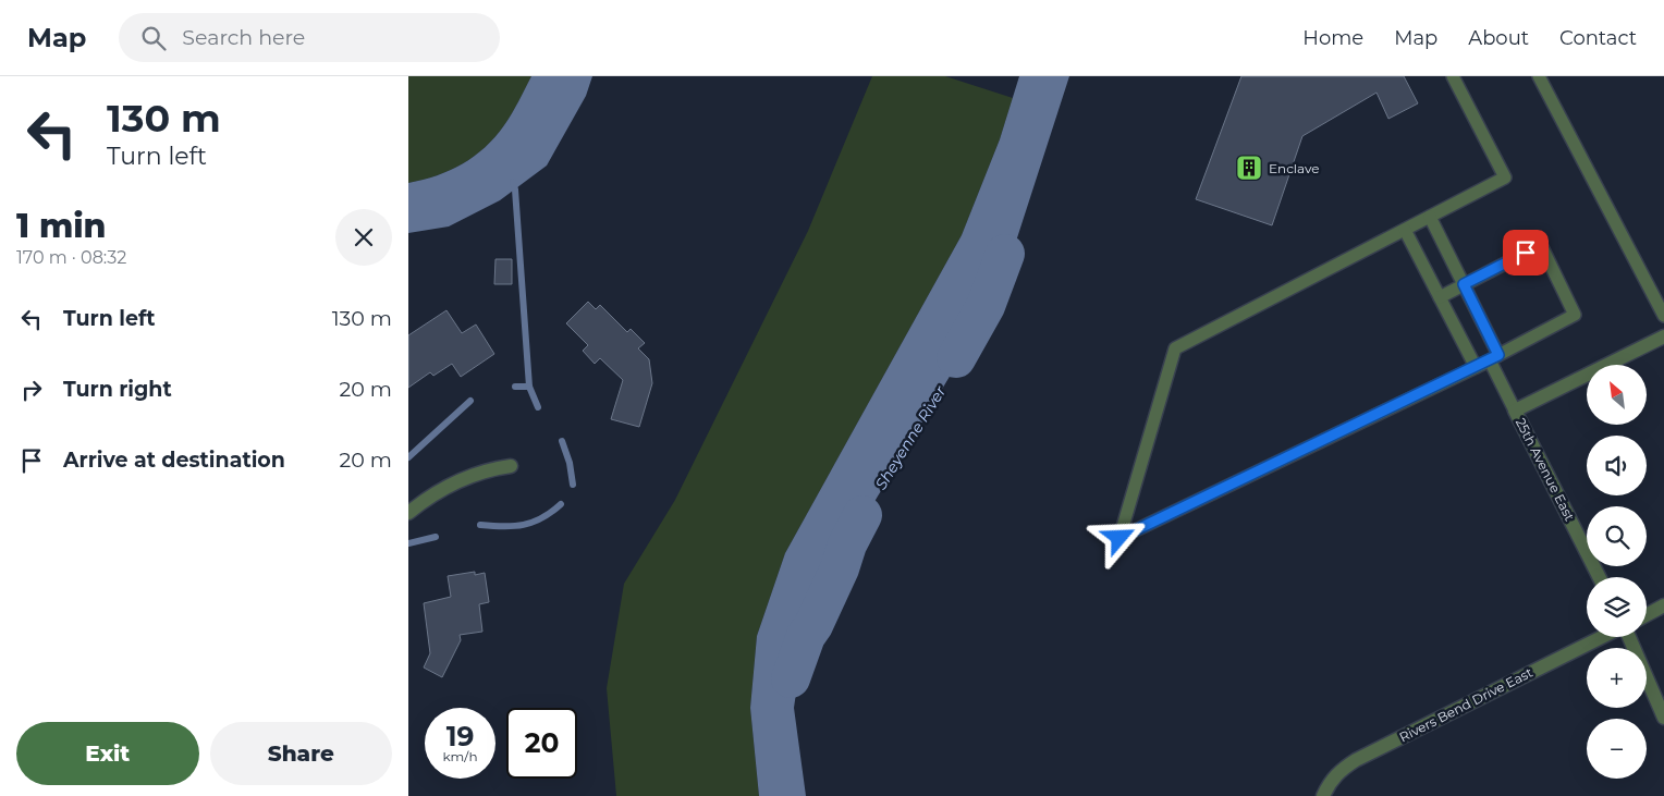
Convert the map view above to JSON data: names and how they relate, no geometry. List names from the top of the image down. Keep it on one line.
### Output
{"streets":{"street":["25th Avenue East","Rivers Bend Drive East"]},"water":["Sheyenne River"],"places":{"building":["Enclave"]},"north":"top left","page":{"header":"Map","search":"Search here","nav":["Home","Map","About","Contact"],"turn":["130 m","Turn left"],"heading":["1 min","170 m · 08:32"],"list":[{"name":"Turn left","value":"130 m"},{"name":"Turn right","value":"20 m"},{"name":"Arrive at destination","value":"20 m"}],"map_buttons":["+","−"],"speed":"19 km/h","limit":"20","buttons":["Exit","Share"]}}
